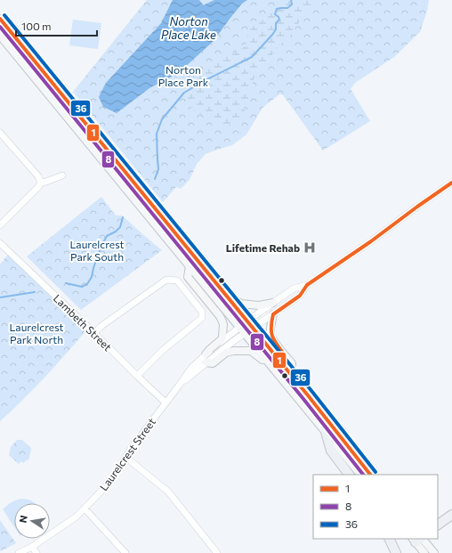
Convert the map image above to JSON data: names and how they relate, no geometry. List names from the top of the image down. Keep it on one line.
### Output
{"streets":{"street":["Lambeth Street","Laurelcrest Street"]},"crossings":[["Lambeth Street","Laurelcrest Street"]],"water":["Norton Place Lake"],"parks":["Norton Place Park","Laurelcrest Park South","Laurelcrest Park North"],"places":{"hospital":["Lifetime Rehab"]},"lines":["transit line 36","transit line 1","transit line 8"],"legend":["1","8","36"],"scale_bar":"100 m","north":"left"}
